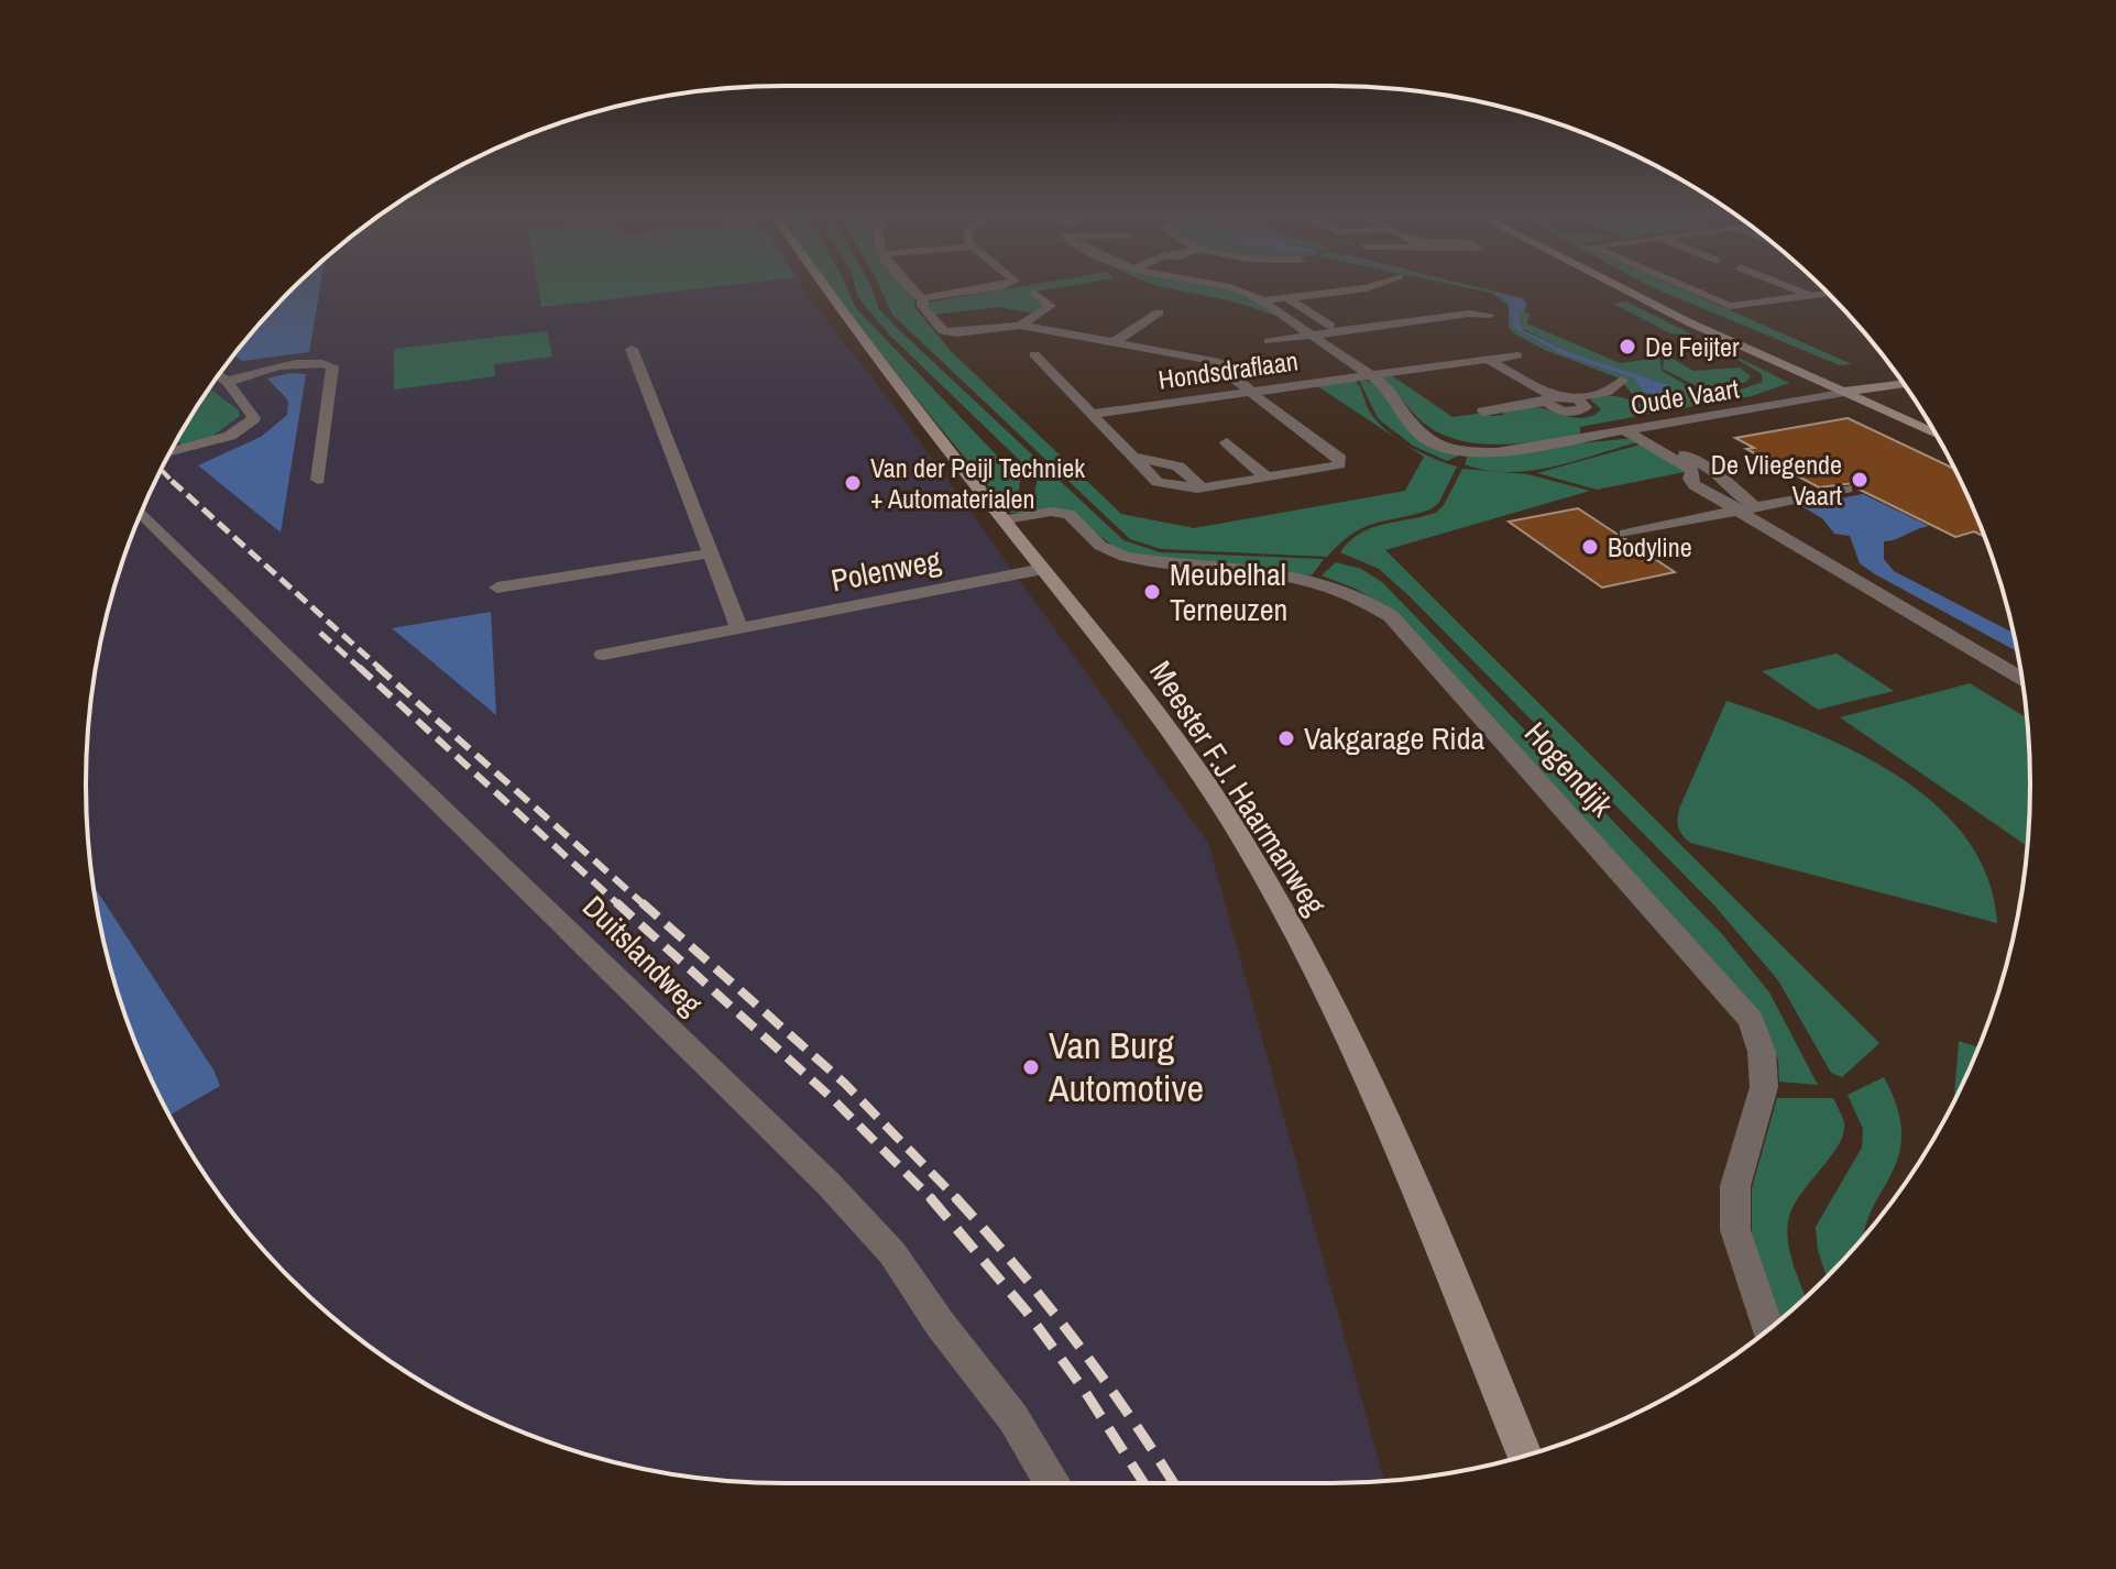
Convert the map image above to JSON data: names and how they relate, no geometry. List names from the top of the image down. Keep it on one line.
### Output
{"streets":{"main road":["Meester F.J. Haarmanweg"],"street":["Hondsdraflaan","Oude Vaart","Polenweg","Hogendijk","Duitslandweg"]},"crossings":[["Hondsdraflaan","Oude Vaart"],["Polenweg","Meester F.J. Haarmanweg"],["Hogendijk","Meester F.J. Haarmanweg"]],"places":["De Feijter","De Vliegende Vaart","Van der Peijl Techniek + Automaterialen","Bodyline","Meubelhal Terneuzen","Vakgarage Rida","Van Burg Automotive"]}
